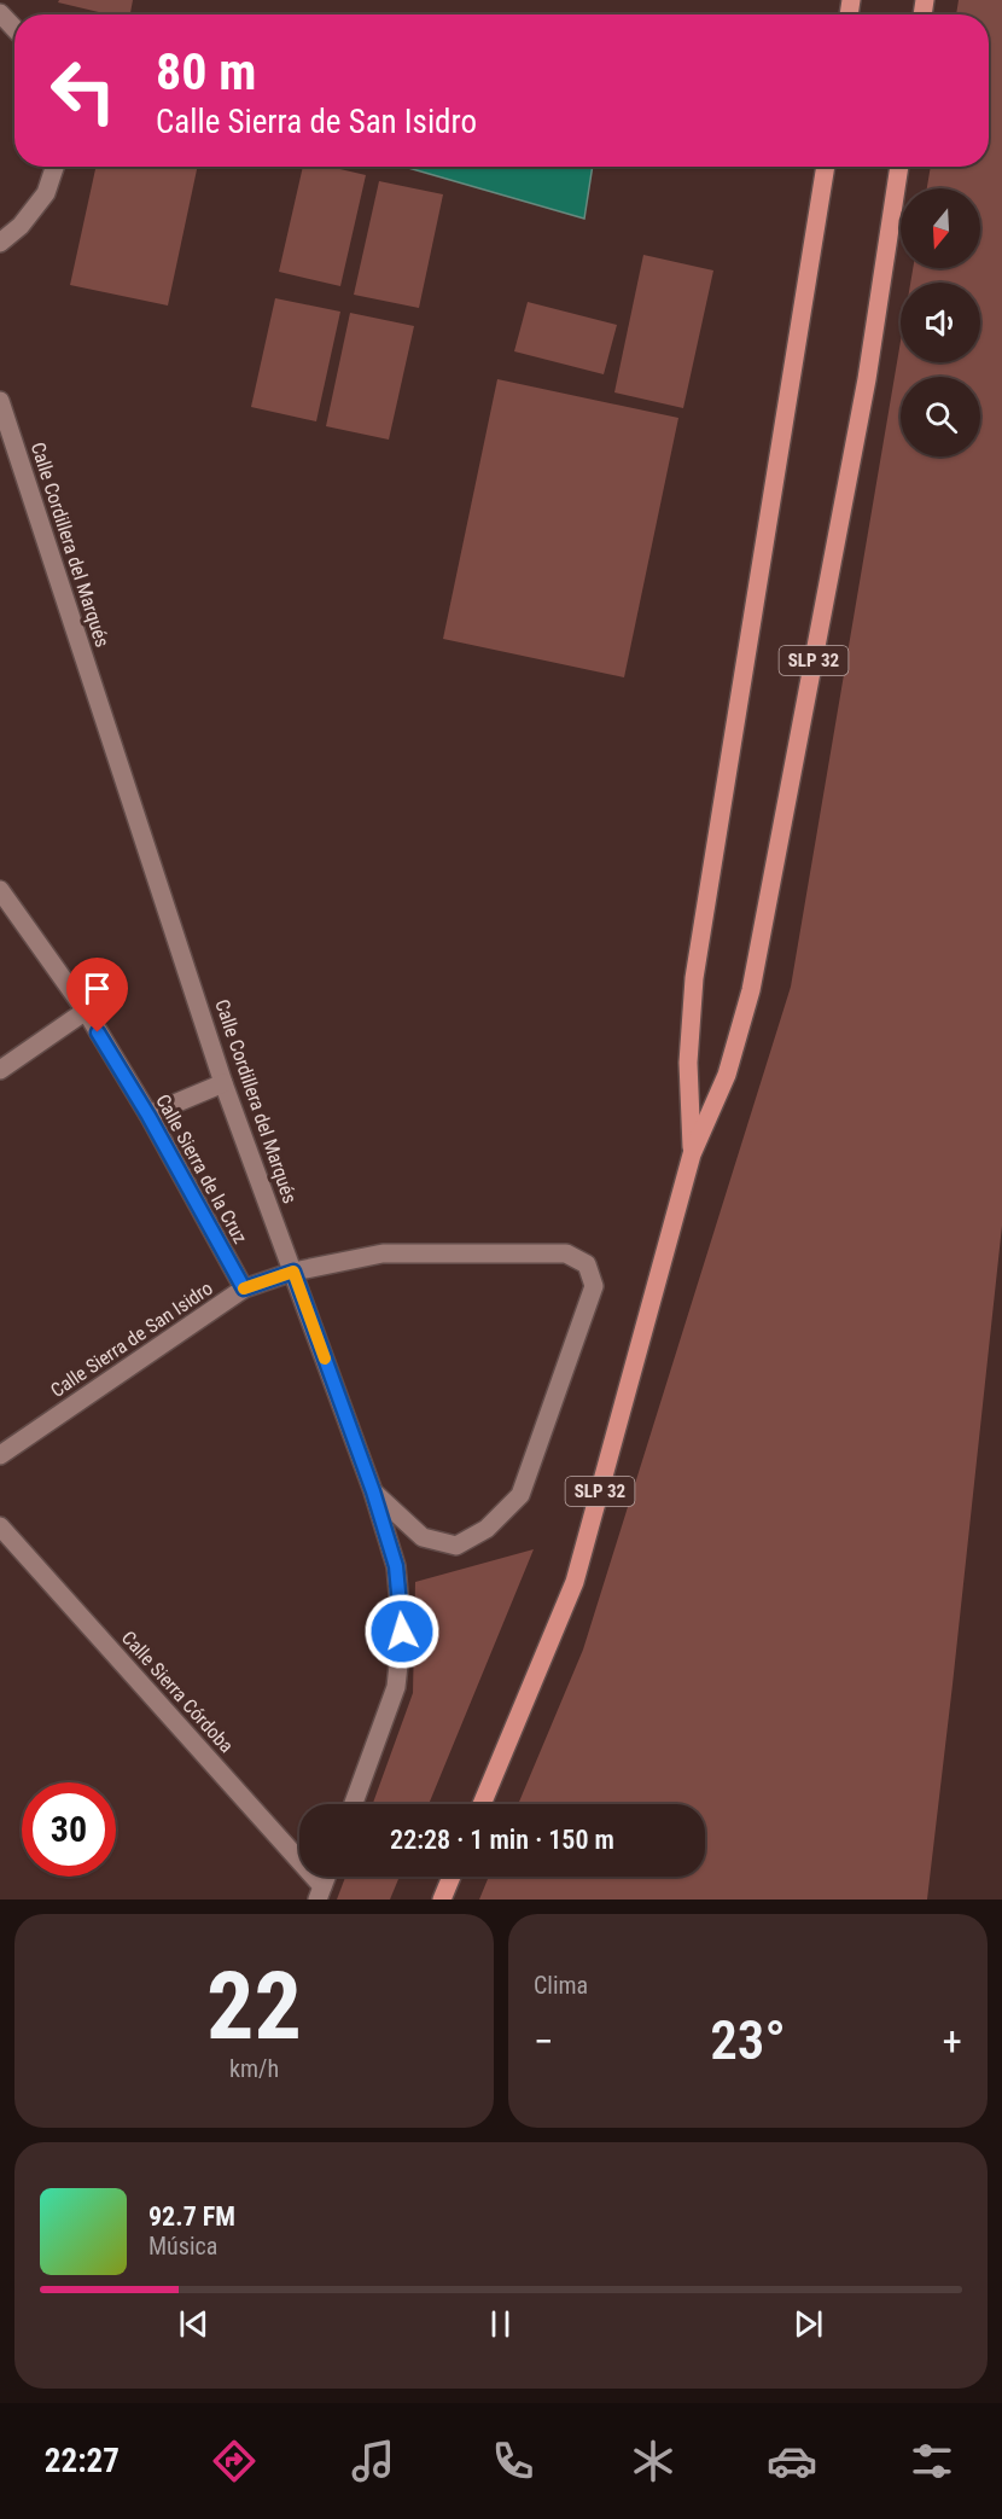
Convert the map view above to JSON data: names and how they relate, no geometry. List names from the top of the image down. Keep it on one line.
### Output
{"streets":{"main road":["SLP 32"],"street":["Calle Cordillera del Marqués","Calle Sierra de la Cruz","Calle Sierra de San Isidro","Calle Sierra Córdoba"]},"crossings":[["Calle Cordillera del Marqués","Calle Sierra de San Isidro"],["Calle Sierra de la Cruz","Calle Sierra de San Isidro"]],"north":"bottom","page":{"turn":["80 m","Calle Sierra de San Isidro"],"limit":"30","trip":"22:28 · 1 min · 150 m","tile":[["22","km/h"],"Clima"],"heat":["−","23°","+"],"song":["92.7 FM","Música"],"tabs":"22:27"}}
